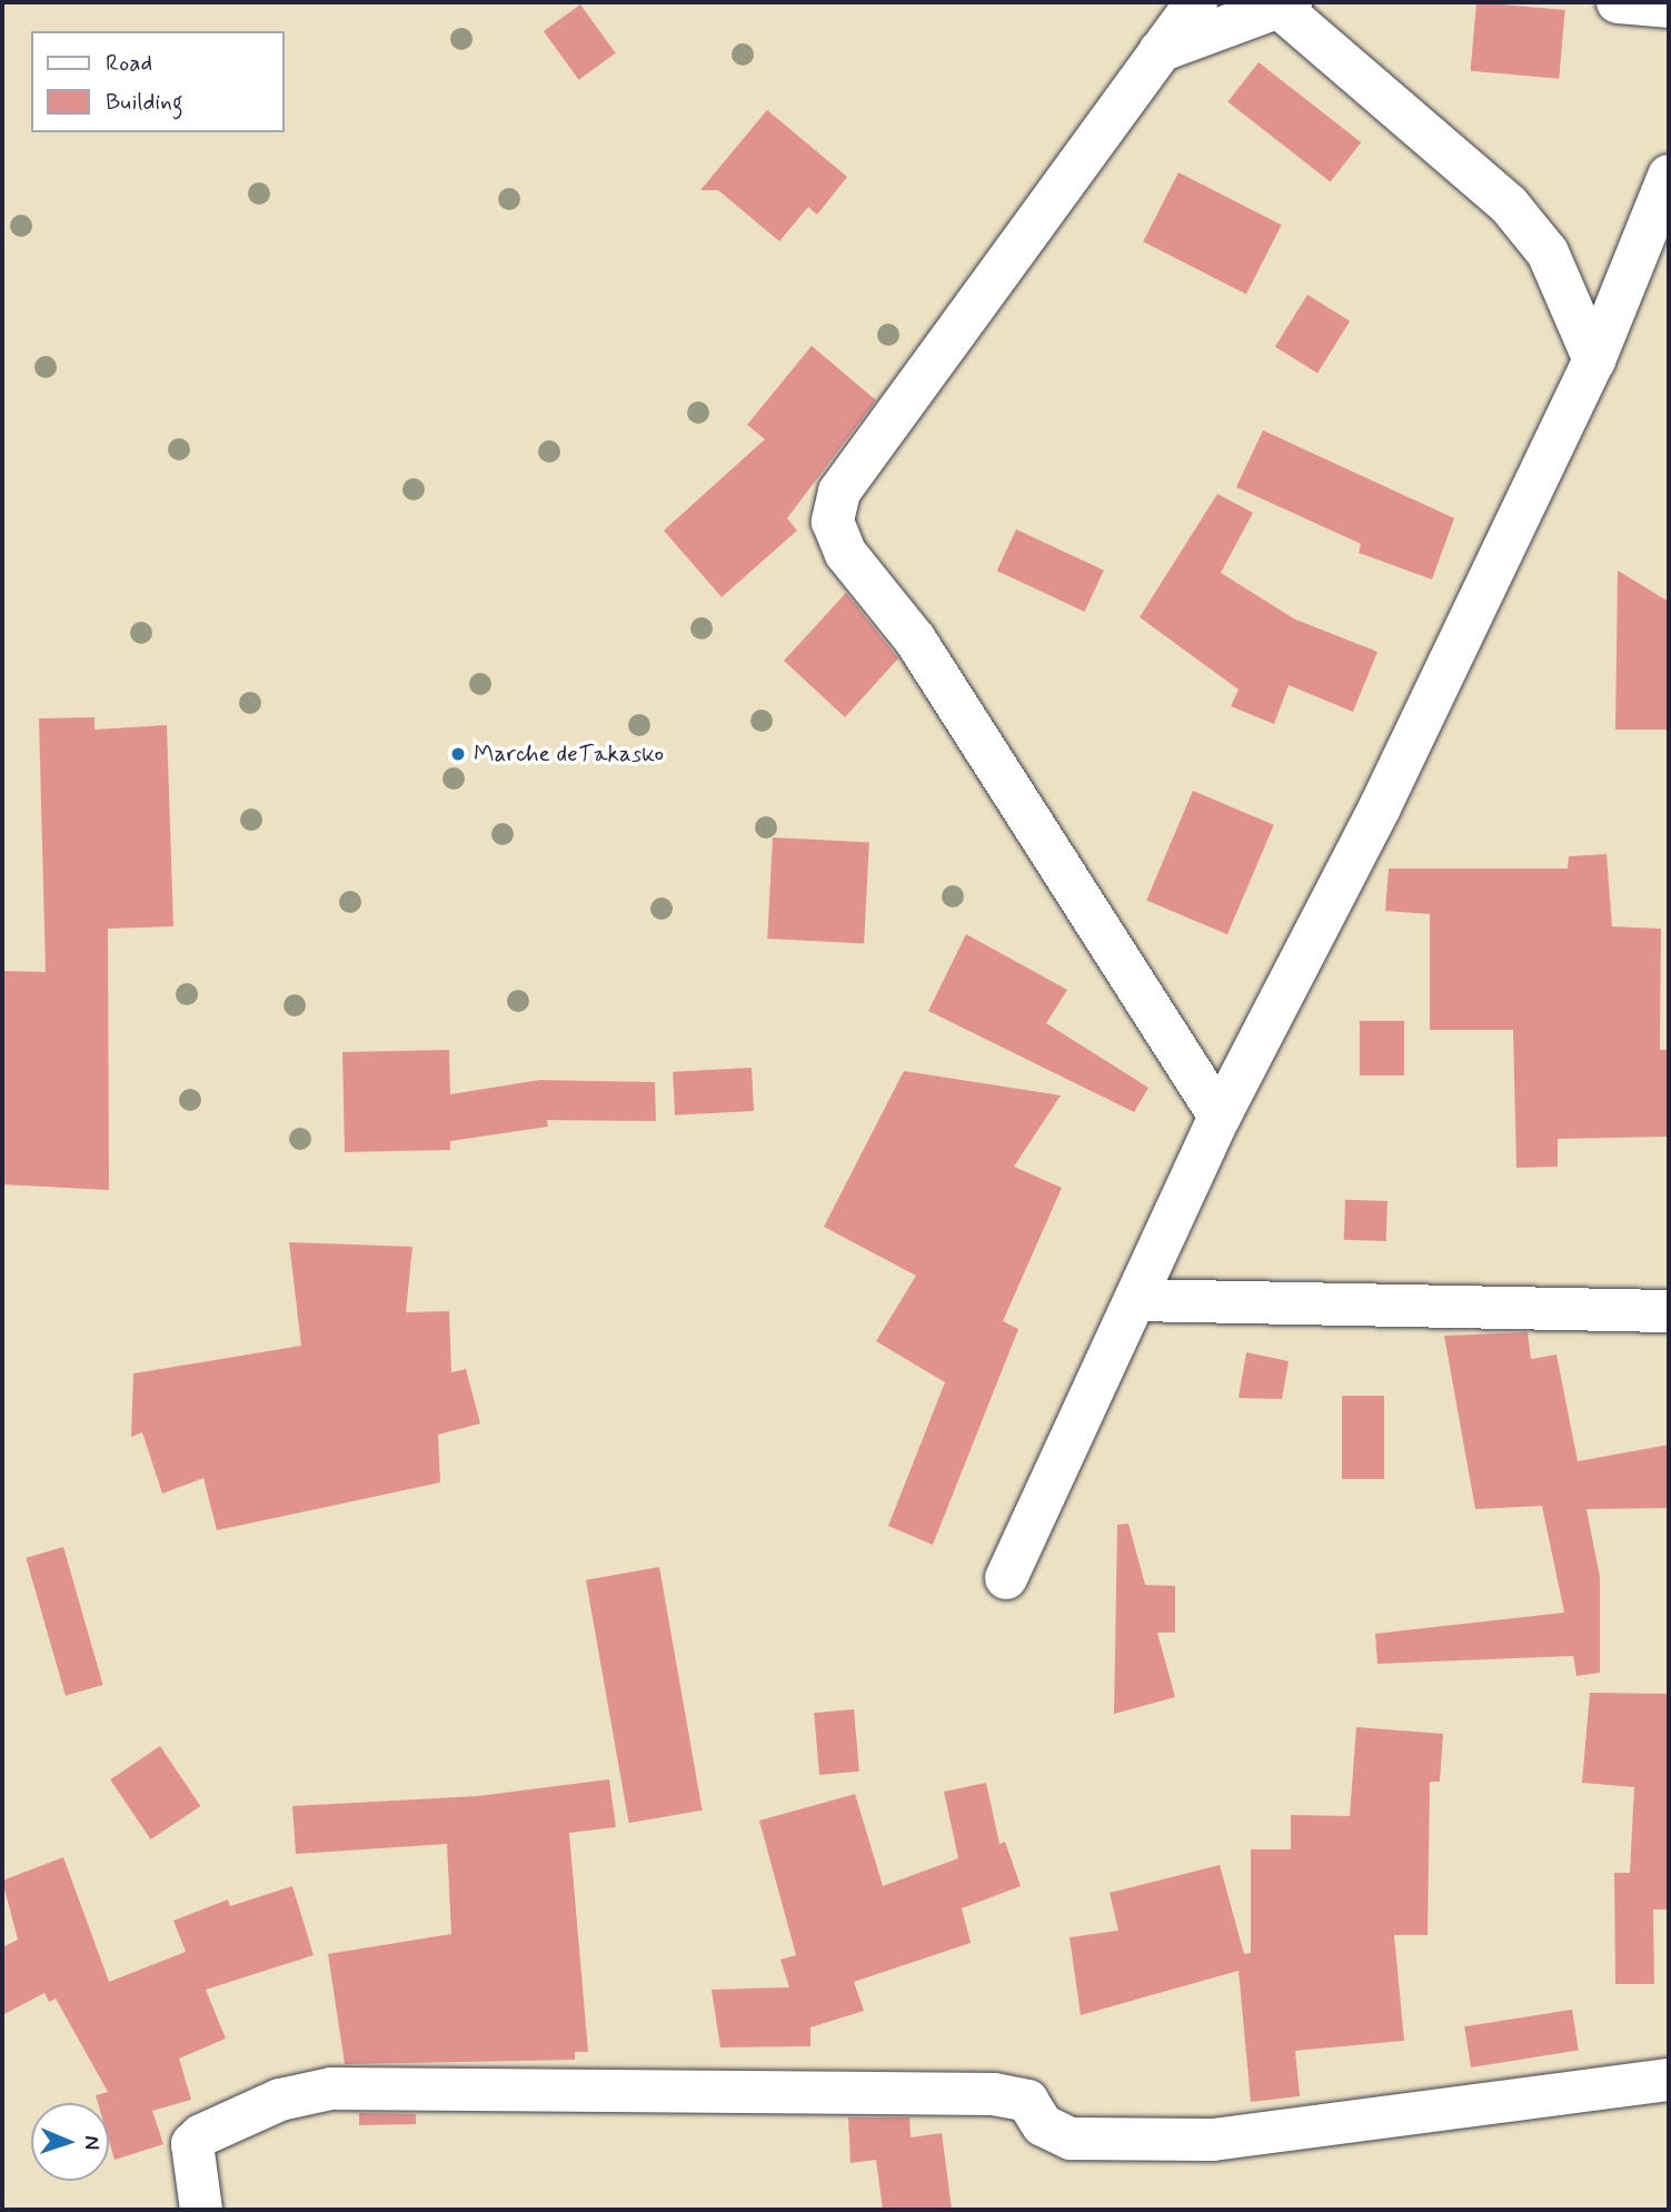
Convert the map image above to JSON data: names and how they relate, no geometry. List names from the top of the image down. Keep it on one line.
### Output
{"places":["Marche deTakasko"],"legend":["Road","Building"],"north":"right"}
